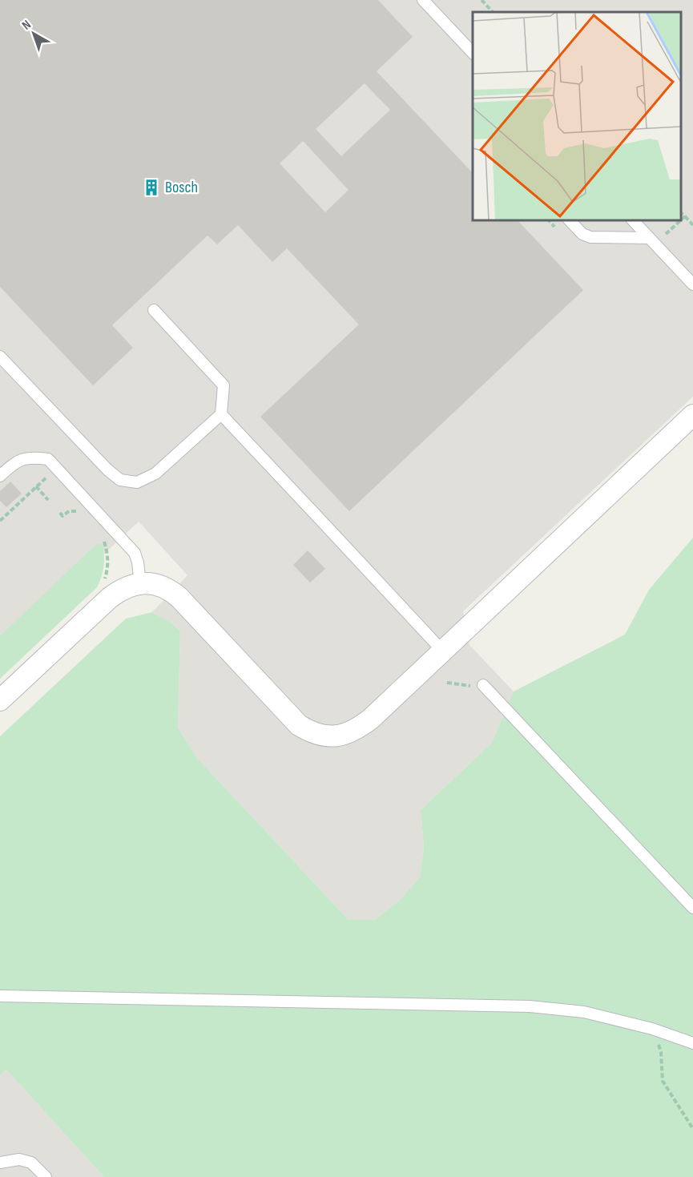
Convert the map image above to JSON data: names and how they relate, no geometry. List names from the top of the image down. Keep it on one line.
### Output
{"places":{"building":["Bosch"]},"north":"top left"}
